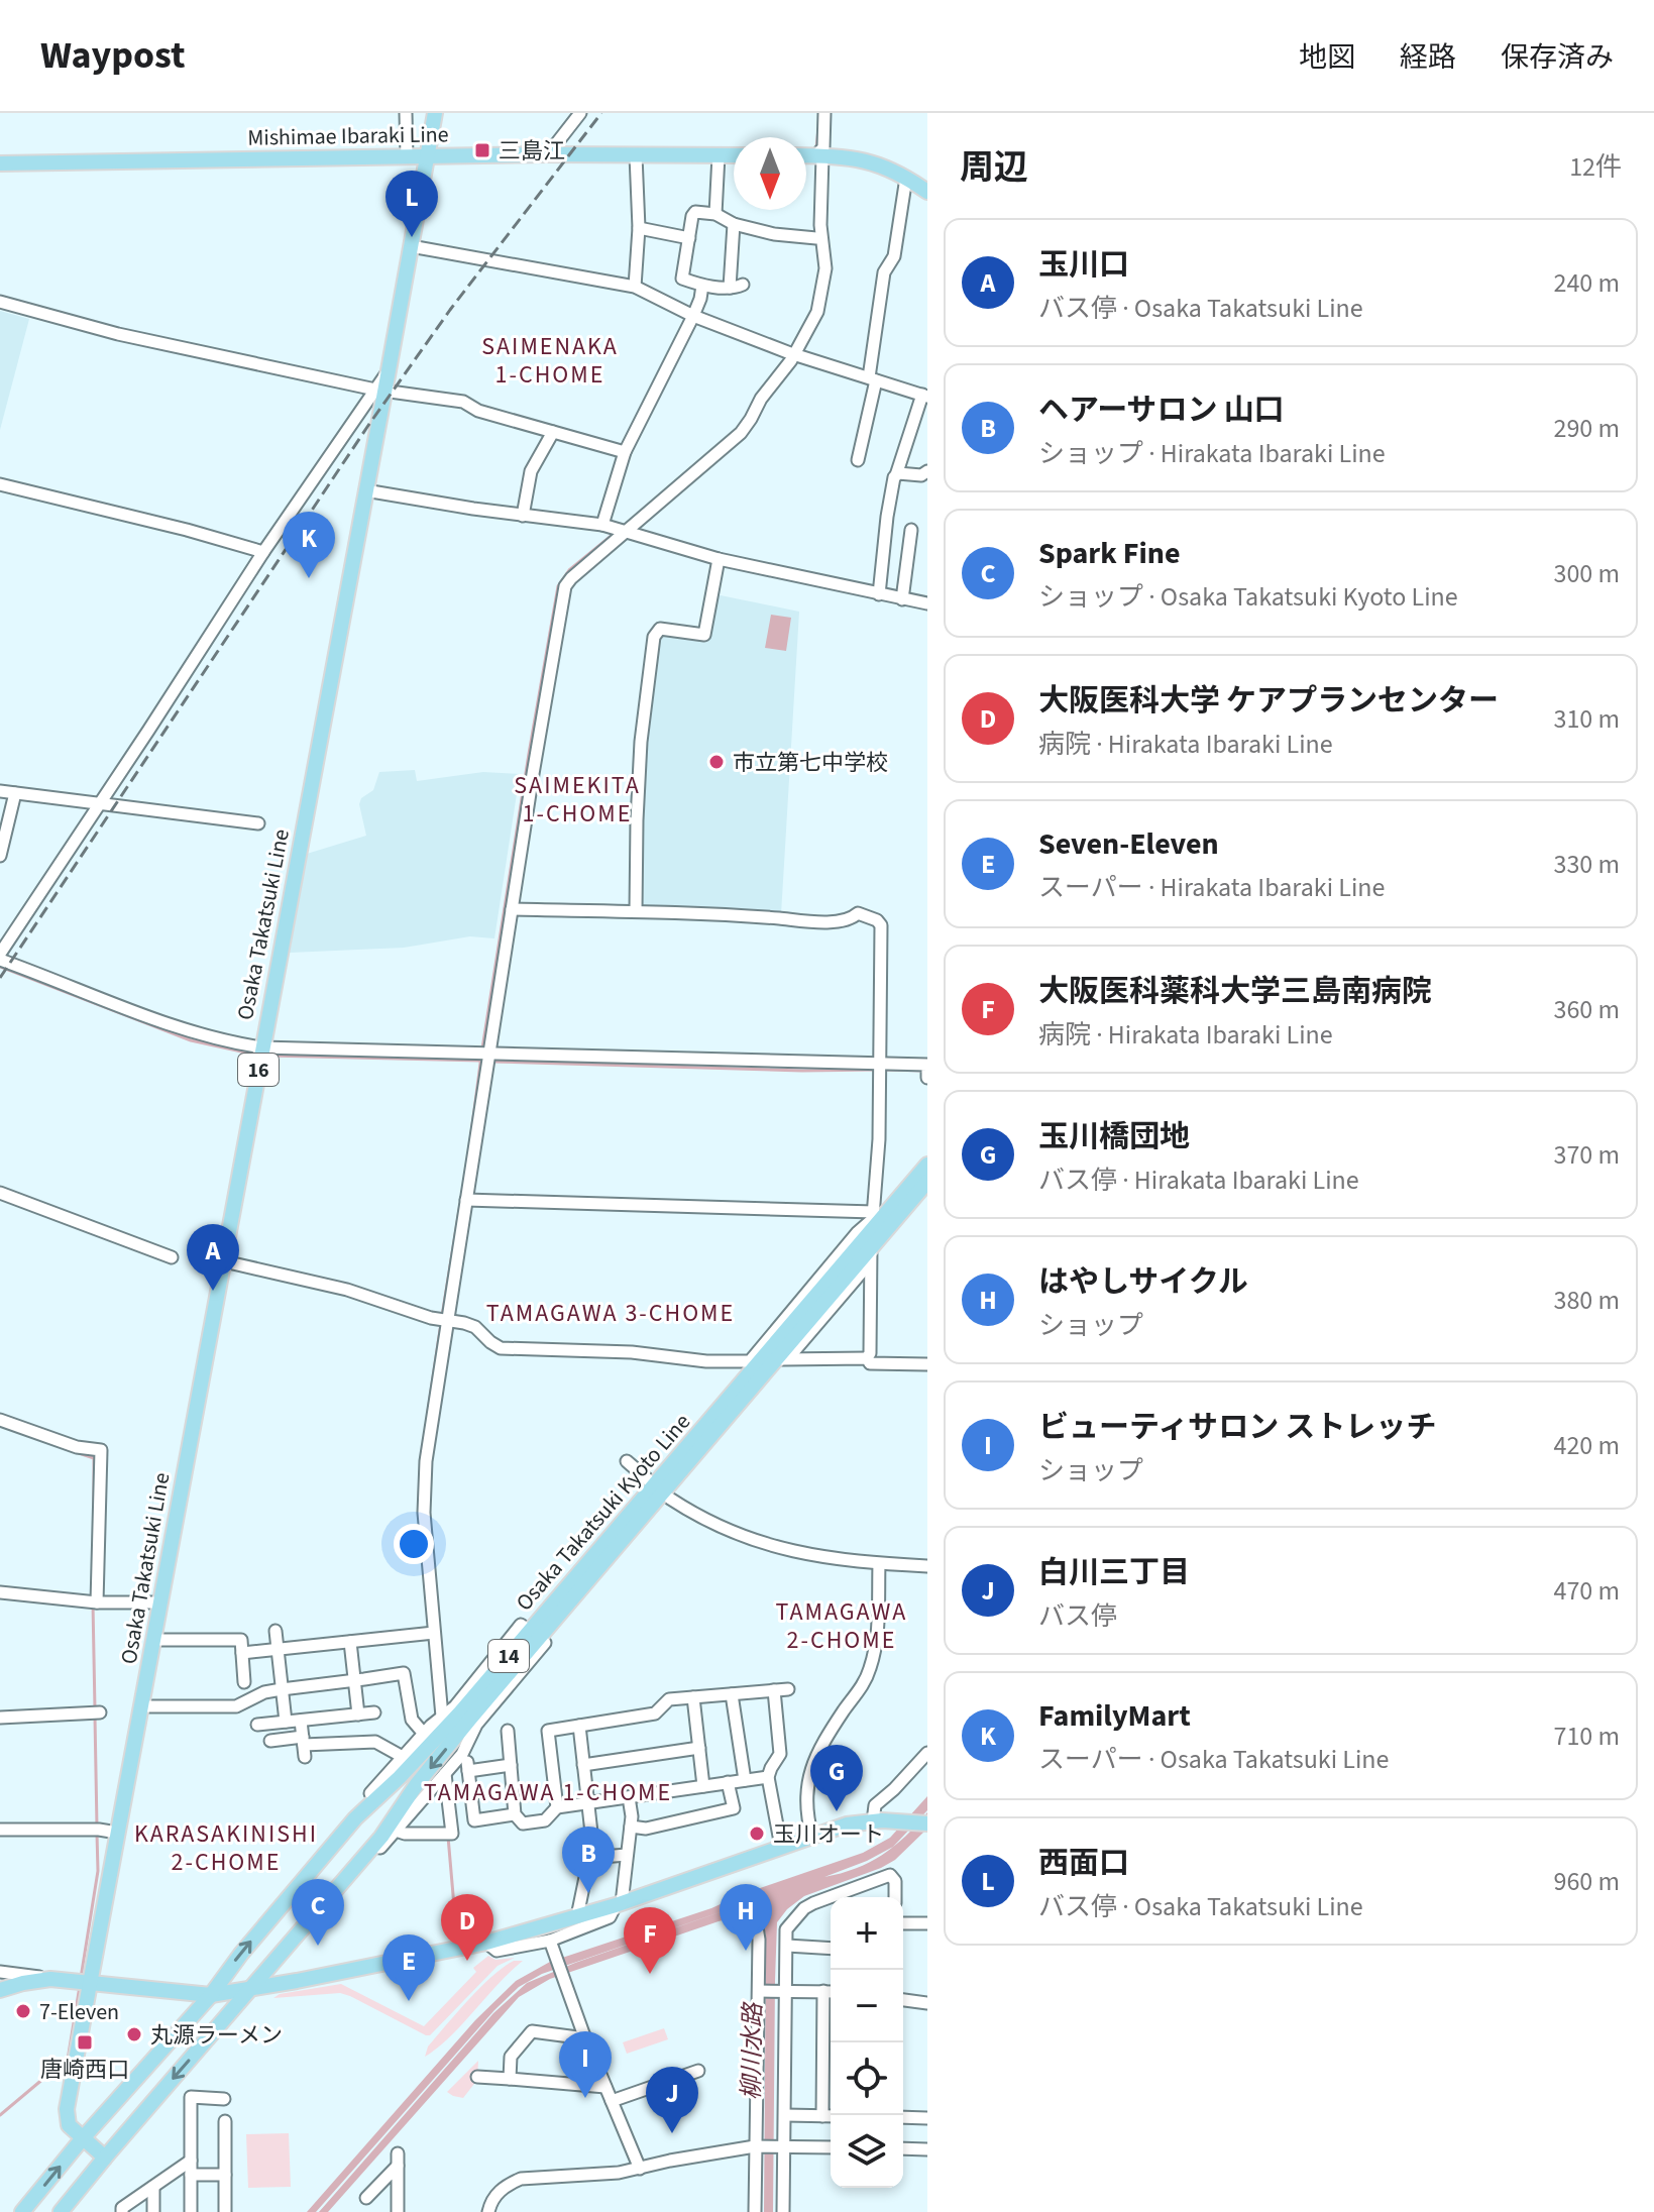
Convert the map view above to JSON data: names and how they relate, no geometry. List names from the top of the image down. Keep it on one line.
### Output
{"streets":{"main road":["Mishimae Ibaraki Line","Osaka Takatsuki Line","16","Osaka Takatsuki Kyoto Line","14"]},"crossings":[["Mishimae Ibaraki Line","Osaka Takatsuki Line"],["Osaka Takatsuki Line","Osaka Takatsuki Kyoto Line"]],"districts":["SAIMENAKA 1-CHOME","SAIMEKITA 1-CHOME","TAMAGAWA 3-CHOME","TAMAGAWA 2-CHOME","TAMAGAWA 1-CHOME","KARASAKINISHI 2-CHOME"],"water":["柳川水路"],"places":{"transit":["三島江","唐崎西口"],"other":["市立第七中学校","玉川オート","7-Eleven","丸源ラーメン"]},"north":"bottom","page":{"header":"Waypost","nav":["地図","経路","保存済み"],"heading":["周辺","12件"],"pins":["L","K","A","G","B","C","H","D","F","E","I","J"],"list":[{"mark":"A","name":"玉川口","note":"バス停 · Osaka Takatsuki Line","value":"240 m"},{"mark":"B","name":"ヘアーサロン 山口","note":"ショップ · Hirakata Ibaraki Line","value":"290 m"},{"mark":"C","name":"Spark Fine","note":"ショップ · Osaka Takatsuki Kyoto Line","value":"300 m"},{"mark":"D","name":"大阪医科大学 ケアプランセンター","note":"病院 · Hirakata Ibaraki Line","value":"310 m"},{"mark":"E","name":"Seven-Eleven","note":"スーパー · Hirakata Ibaraki Line","value":"330 m"},{"mark":"F","name":"大阪医科薬科大学三島南病院","note":"病院 · Hirakata Ibaraki Line","value":"360 m"},{"mark":"G","name":"玉川橋団地","note":"バス停 · Hirakata Ibaraki Line","value":"370 m"},{"mark":"H","name":"はやしサイクル","note":"ショップ","value":"380 m"},{"mark":"I","name":"ビューティサロン ストレッチ","note":"ショップ","value":"420 m"},{"mark":"J","name":"白川三丁目","note":"バス停","value":"470 m"},{"mark":"K","name":"FamilyMart","note":"スーパー · Osaka Takatsuki Line","value":"710 m"},{"mark":"L","name":"西面口","note":"バス停 · Osaka Takatsuki Line","value":"960 m"}],"map_buttons":["+","−"]}}
